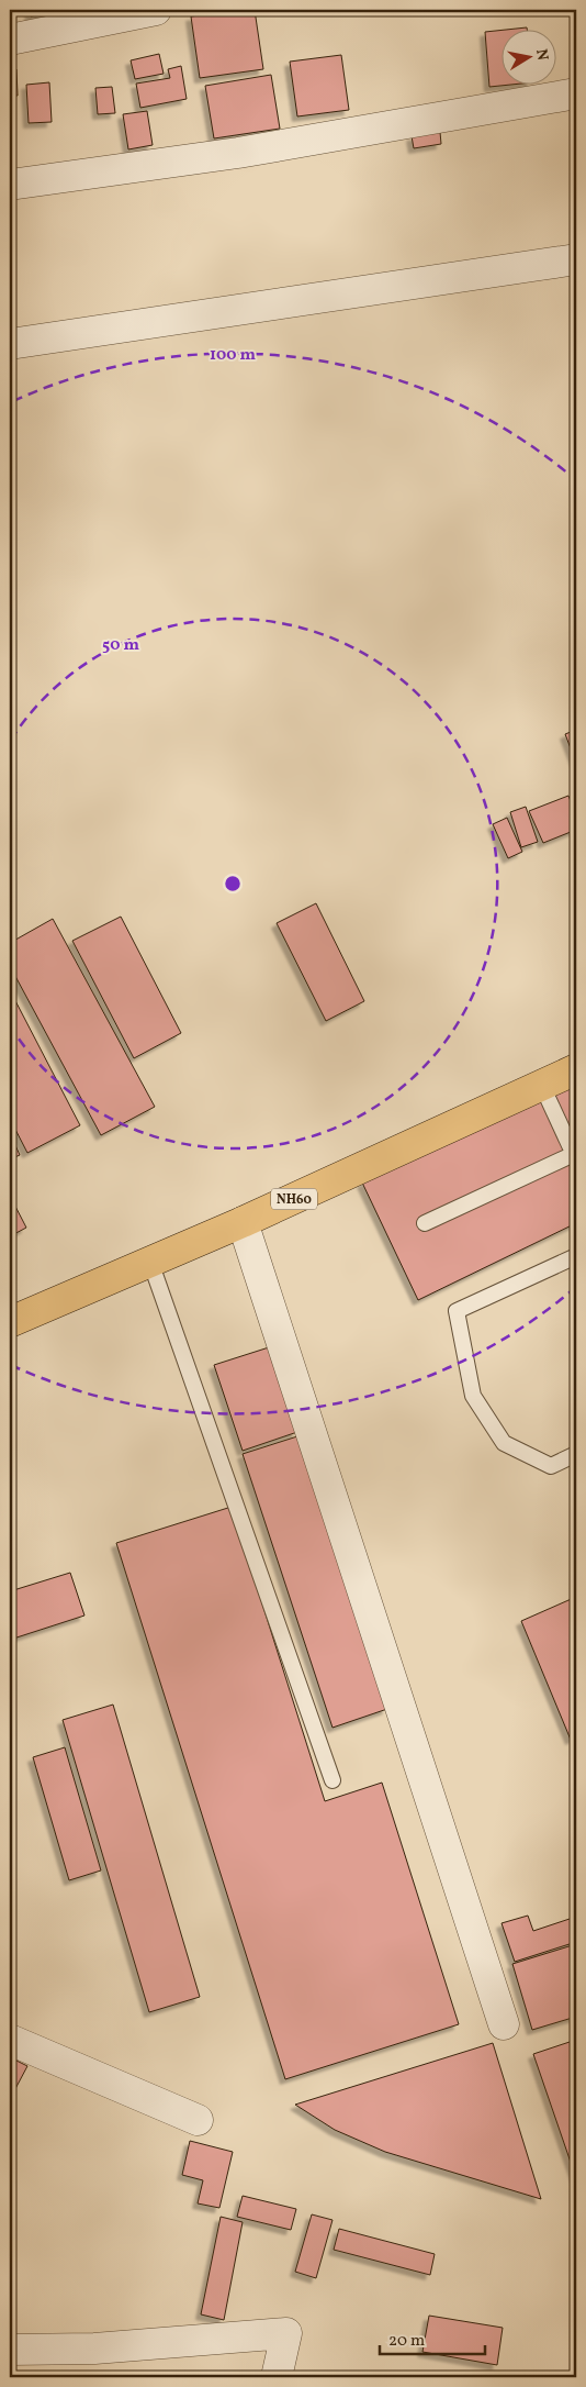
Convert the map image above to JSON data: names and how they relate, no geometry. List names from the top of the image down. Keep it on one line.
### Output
{"streets":{"highway":["NH60"]},"scale_bar":"20 m","north":"right","rings":["100 m","50 m"]}
